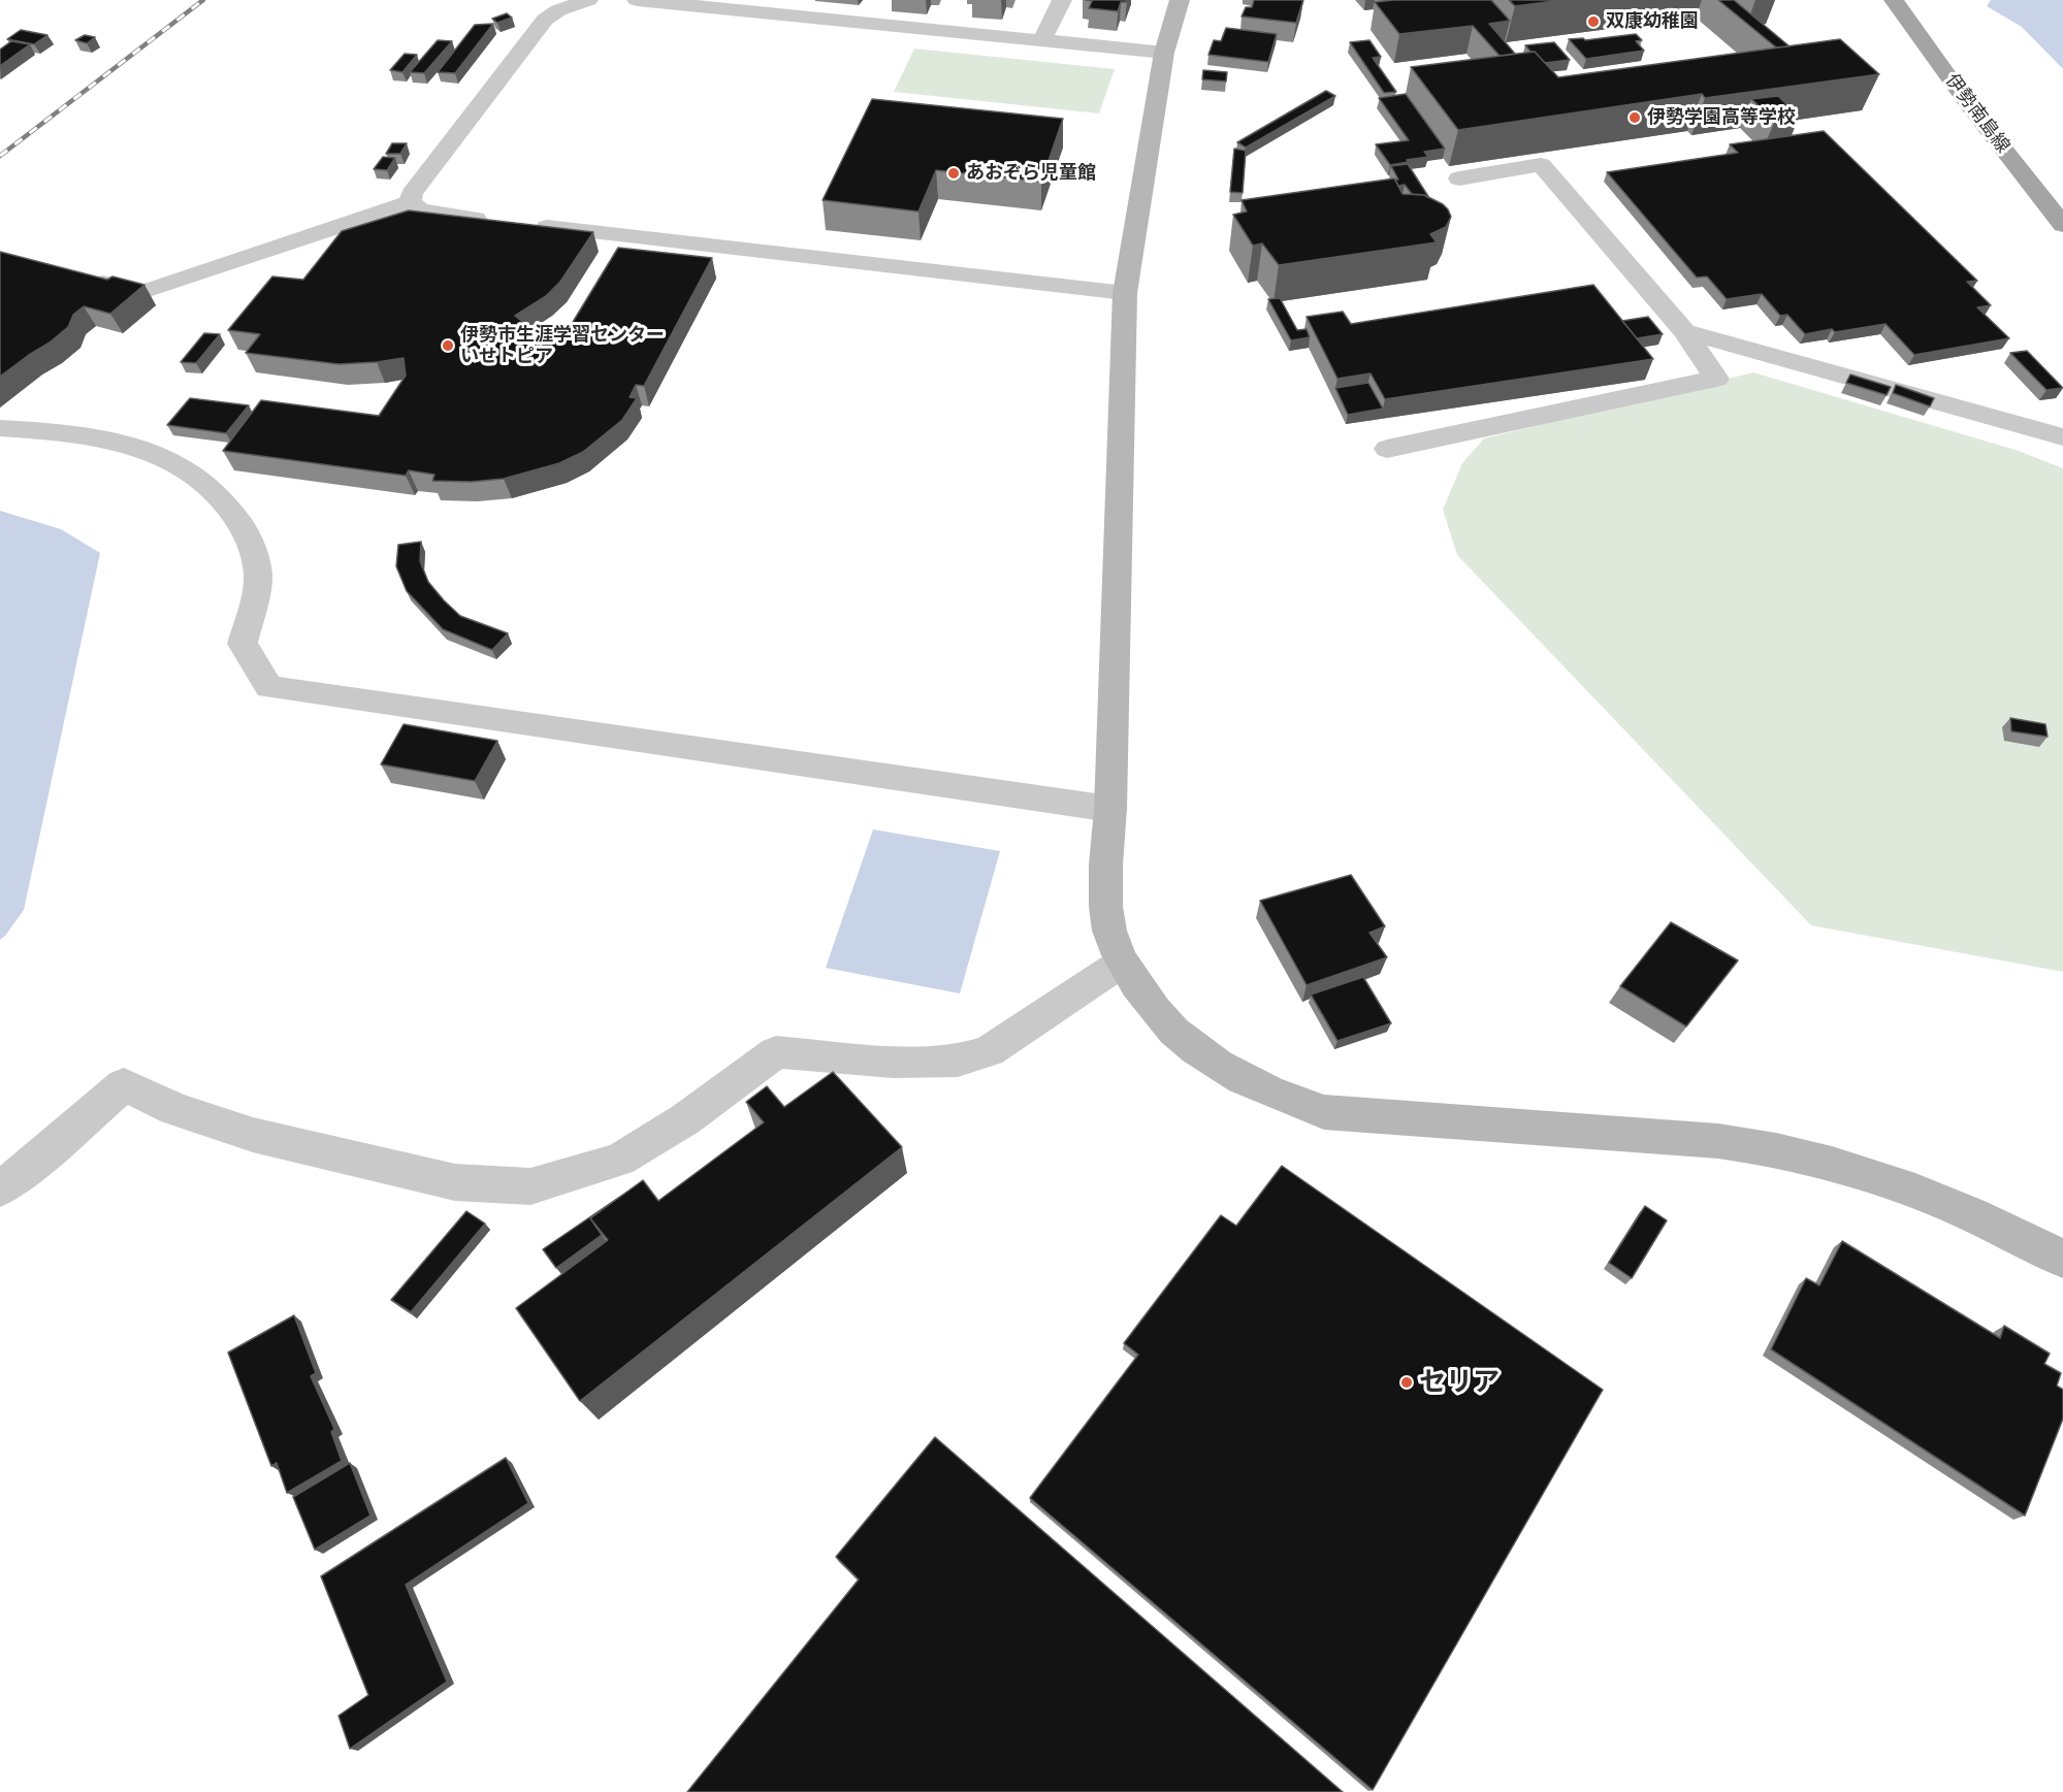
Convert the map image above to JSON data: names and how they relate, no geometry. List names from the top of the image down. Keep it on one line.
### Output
{"streets":{"main road":["伊勢南島線"]},"places":["双康幼稚園","伊勢学園高等学校","あおぞら児童館","伊勢市生涯学習センター いせトピア","セリア"]}
